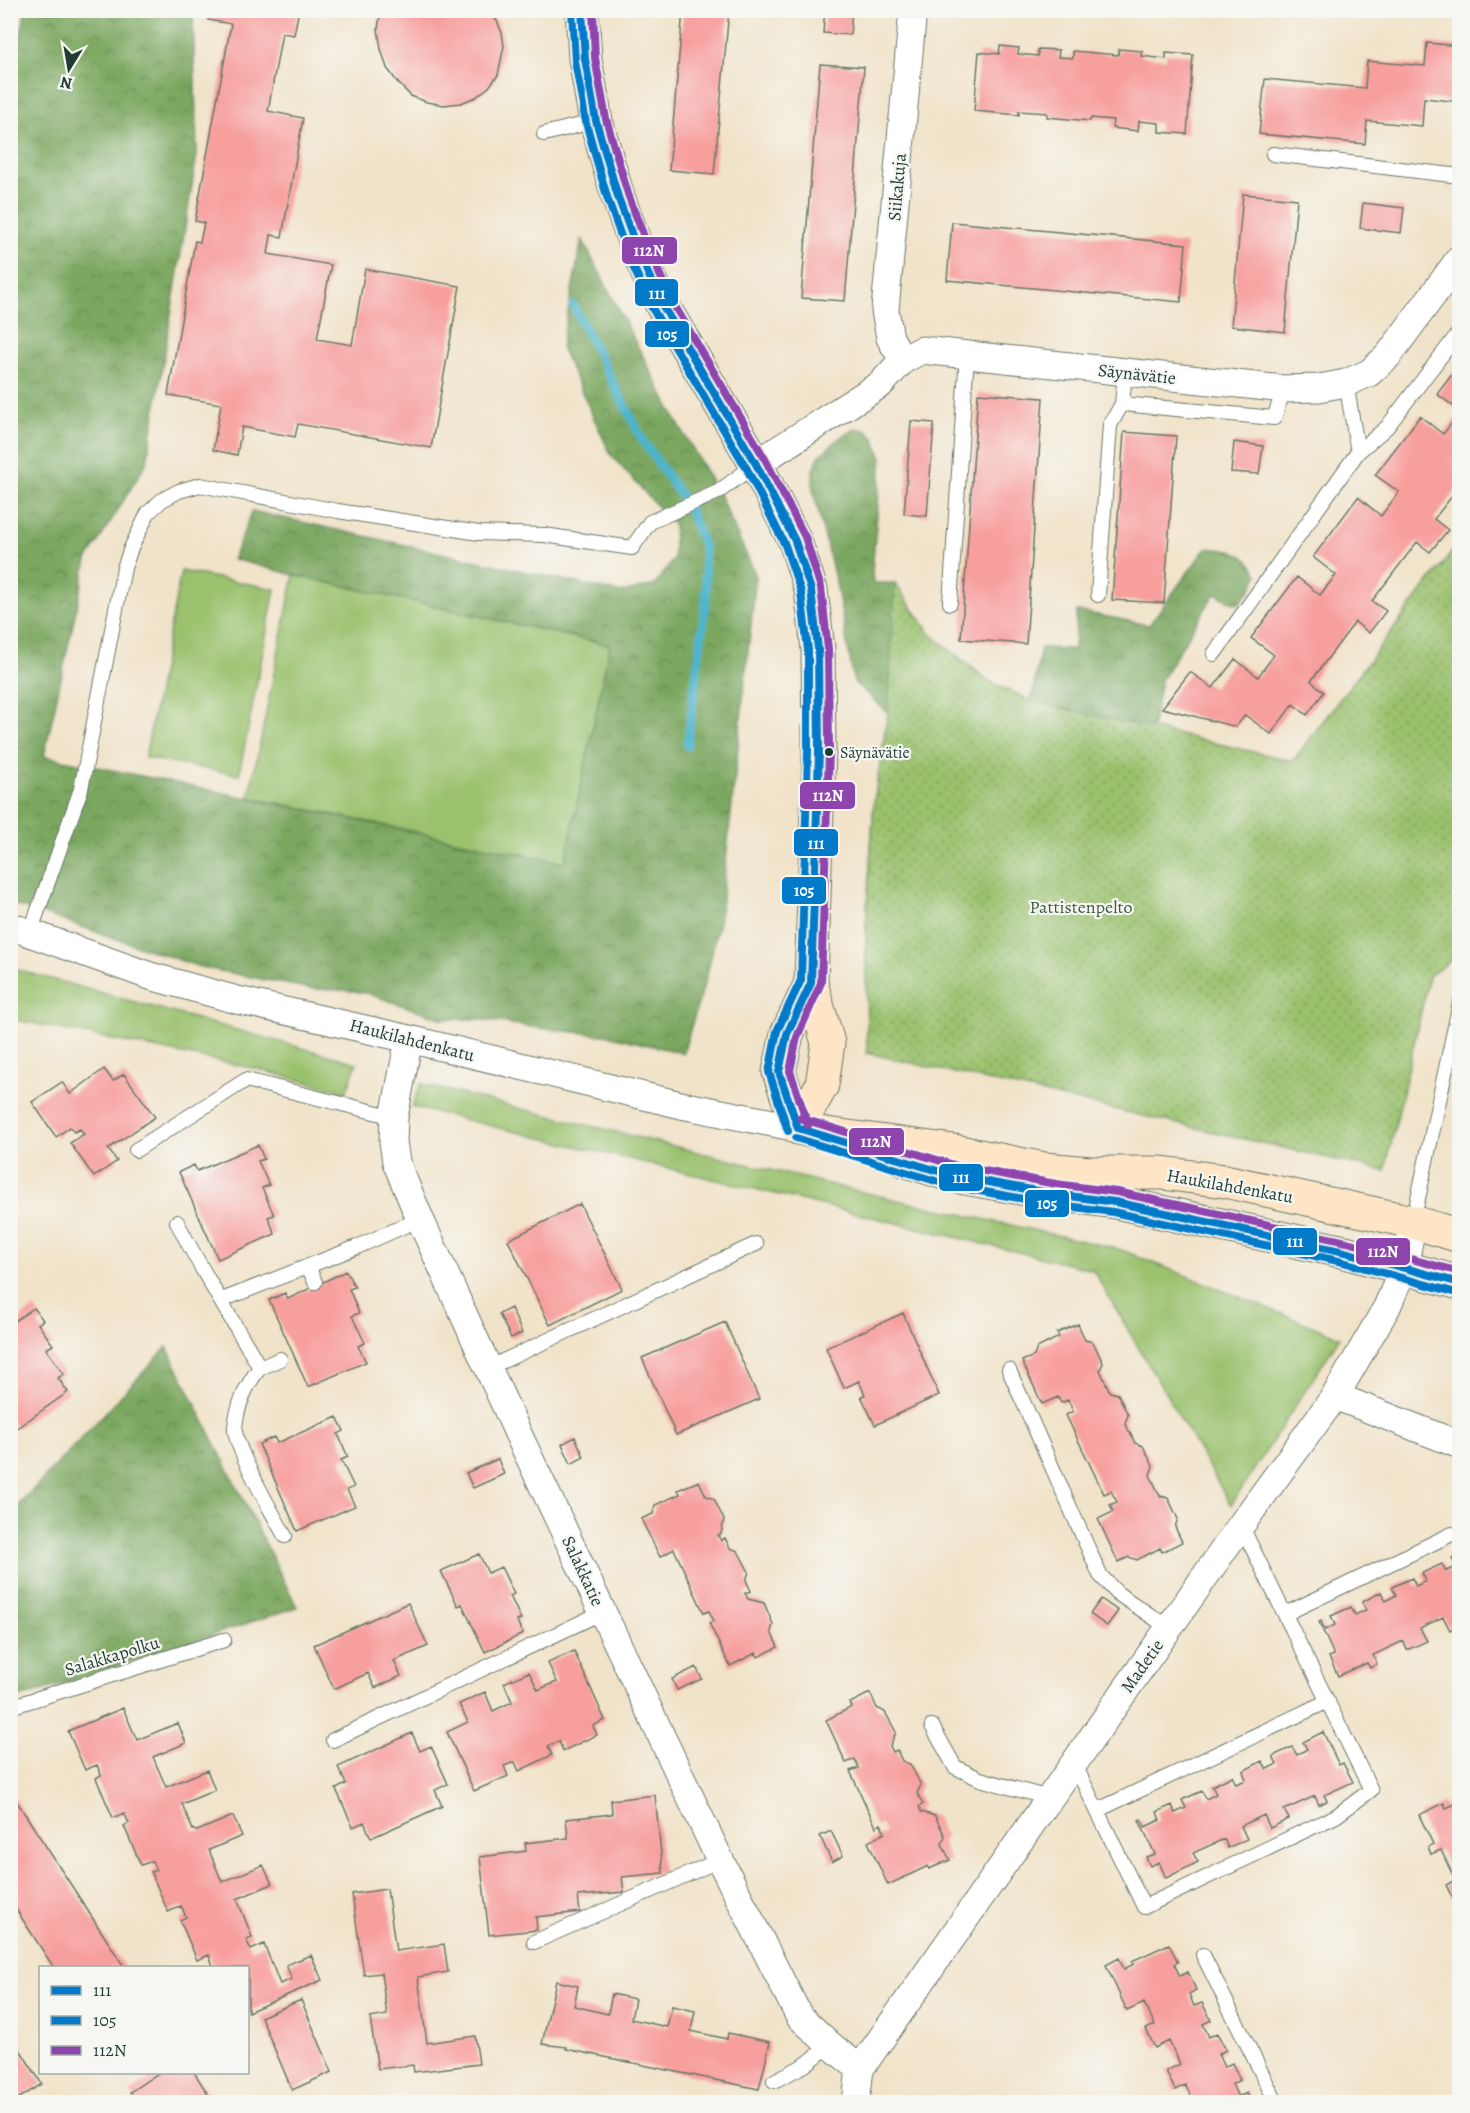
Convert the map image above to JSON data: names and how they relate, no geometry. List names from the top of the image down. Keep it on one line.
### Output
{"streets":{"main road":["Haukilahdenkatu"],"street":["Siikakuja","Säynävätie","Salakkatie","Madetie"],"lane":["Salakkapolku"]},"crossings":[["Siikakuja","Säynävätie"],["Haukilahdenkatu","Salakkatie"],["Haukilahdenkatu","Madetie"],["Salakkatie","Madetie"]],"parks":["Pattistenpelto"],"places":["Säynävätie"],"lines":["transit line 111","transit line 112N","transit line 105"],"legend":["111","105","112N"],"north":"bottom"}
